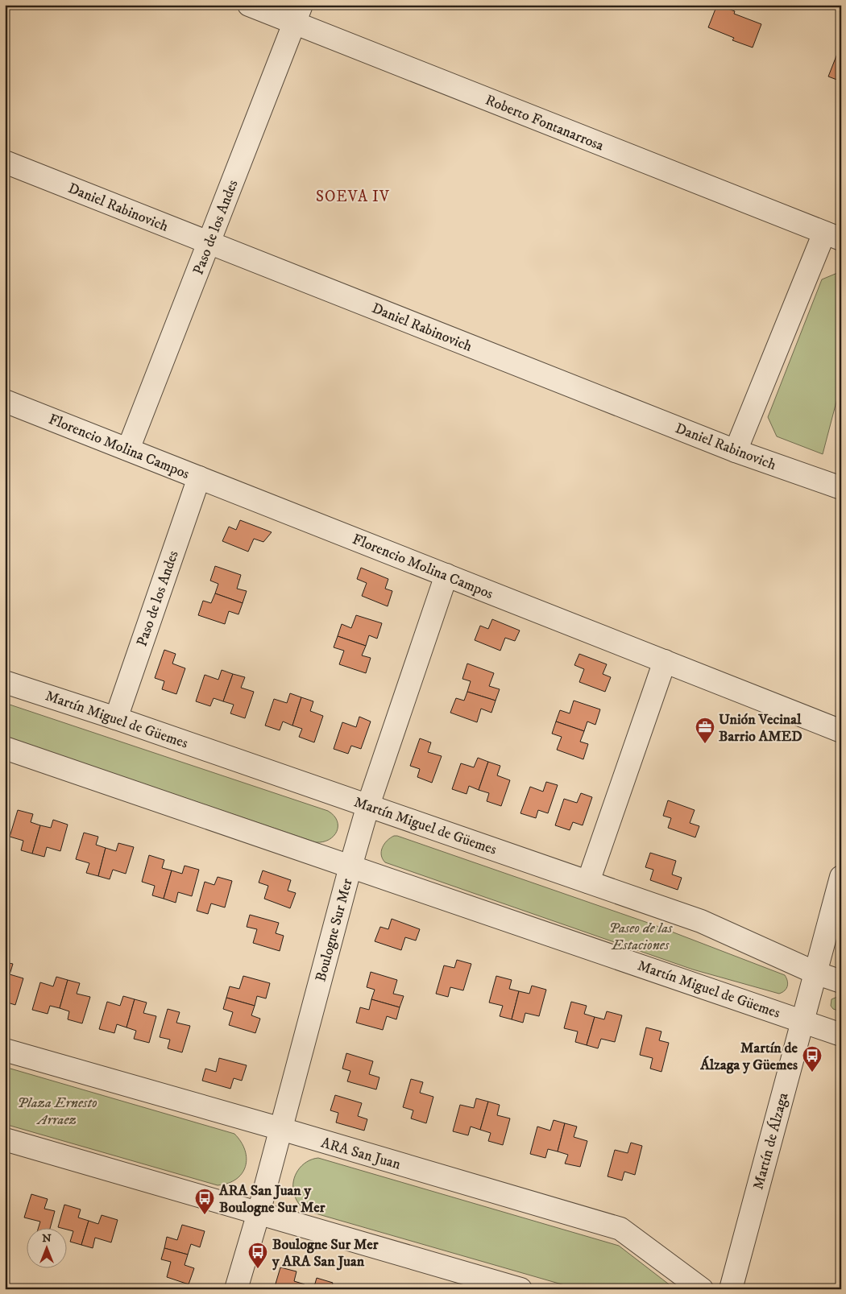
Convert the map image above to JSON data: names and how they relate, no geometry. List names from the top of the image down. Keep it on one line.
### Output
{"streets":{"street":["Roberto Fontanarrosa","Daniel Rabinovich","Paso de los Andes","Florencio Molina Campos","Martín Miguel de Güemes","Boulogne Sur Mer","Martín de Álzaga","ARA San Juan"]},"crossings":[["Roberto Fontanarrosa","Paso de los Andes"],["Daniel Rabinovich","Paso de los Andes"],["Paso de los Andes","Florencio Molina Campos"],["Paso de los Andes","Martín Miguel de Güemes"],["Florencio Molina Campos","Boulogne Sur Mer"],["Martín Miguel de Güemes","Boulogne Sur Mer"],["Martín Miguel de Güemes","Martín de Álzaga"],["Boulogne Sur Mer","ARA San Juan"]],"districts":["SOEVA IV"],"parks":["Paseo de las Estaciones","Plaza Ernesto Arraez"],"places":{"office":["Unión Vecinal Barrio AMED"],"bus stop":["Martín de Álzaga y Güemes","ARA San Juan y Boulogne Sur Mer","Boulogne Sur Mer y ARA San Juan"]},"north":"top"}
